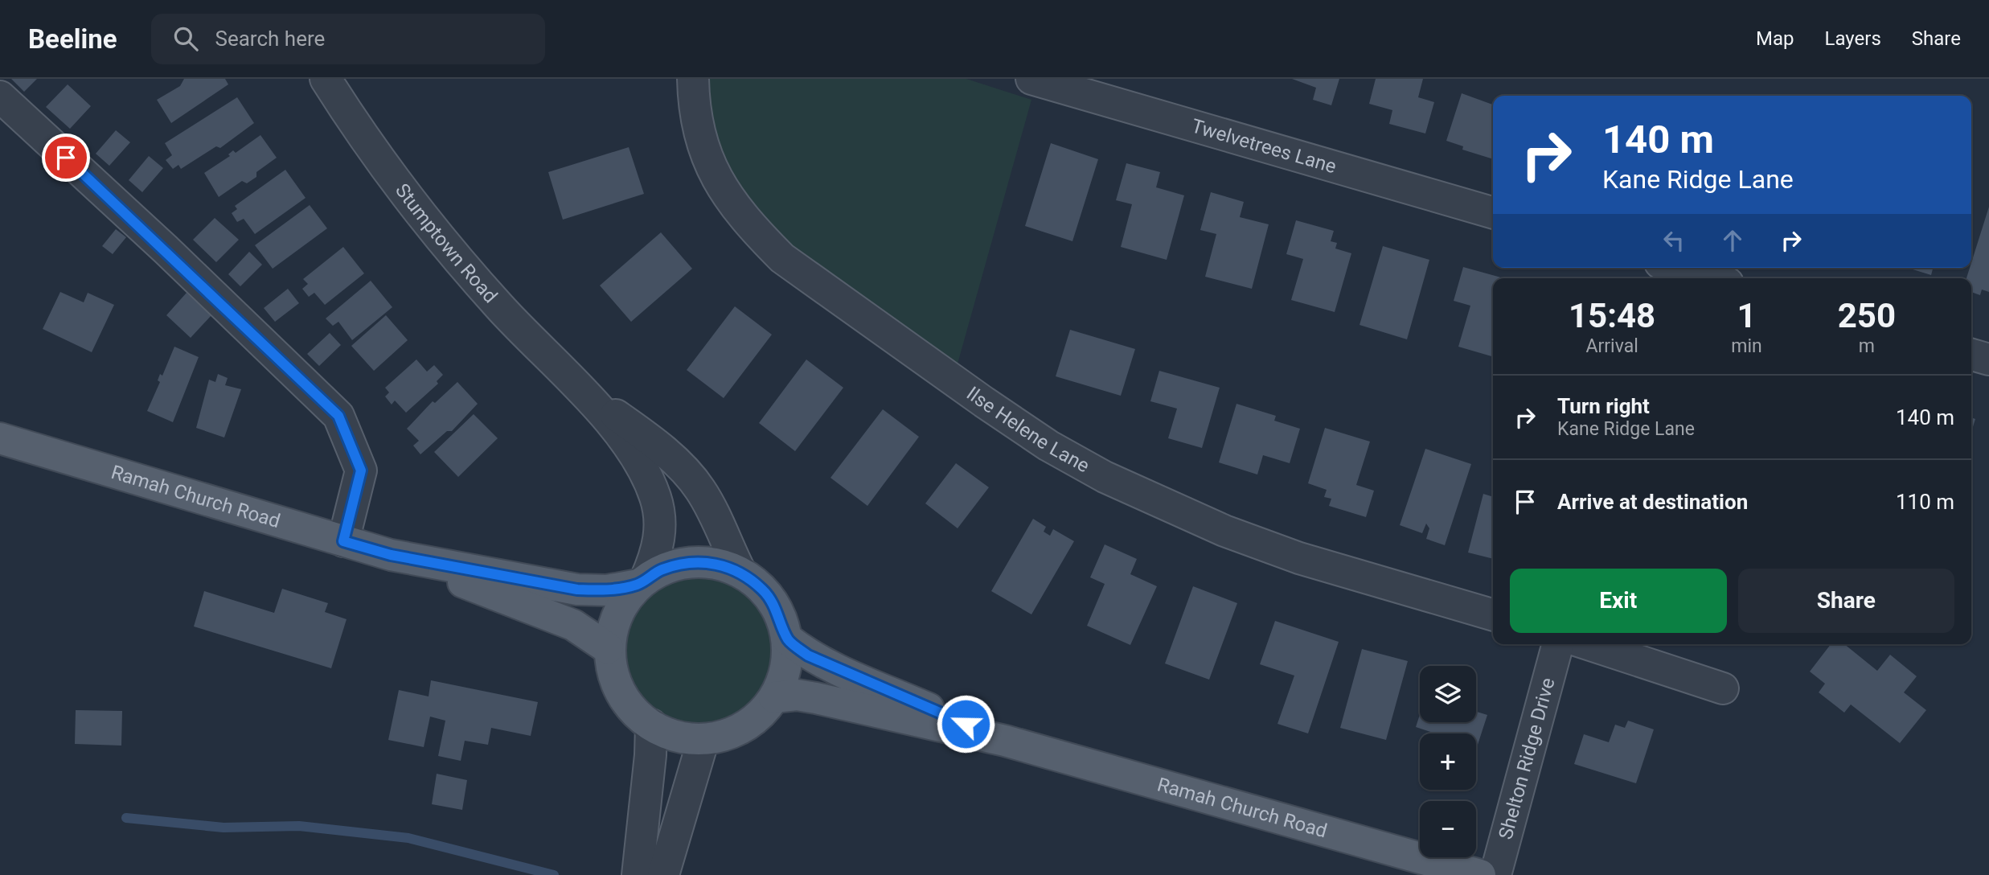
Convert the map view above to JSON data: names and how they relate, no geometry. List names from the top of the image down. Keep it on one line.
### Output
{"streets":{"main road":["Ramah Church Road"],"street":["Twelvetrees Lane","Stumptown Road","Ilse Helene Lane","Shelton Ridge Drive"]},"crossings":[["Stumptown Road","Ramah Church Road"]],"page":{"header":"Beeline","search":"Search here","nav":["Map","Layers","Share"],"turn":["140 m","Kane Ridge Lane"],"eta":["15:48","Arrival","1","min","250","m"],"list":[{"name":"Turn right","note":"Kane Ridge Lane","value":"140 m"},{"name":"Arrive at destination","value":"110 m"}],"buttons":["Exit","Share"],"map_buttons":["+","−"]}}
